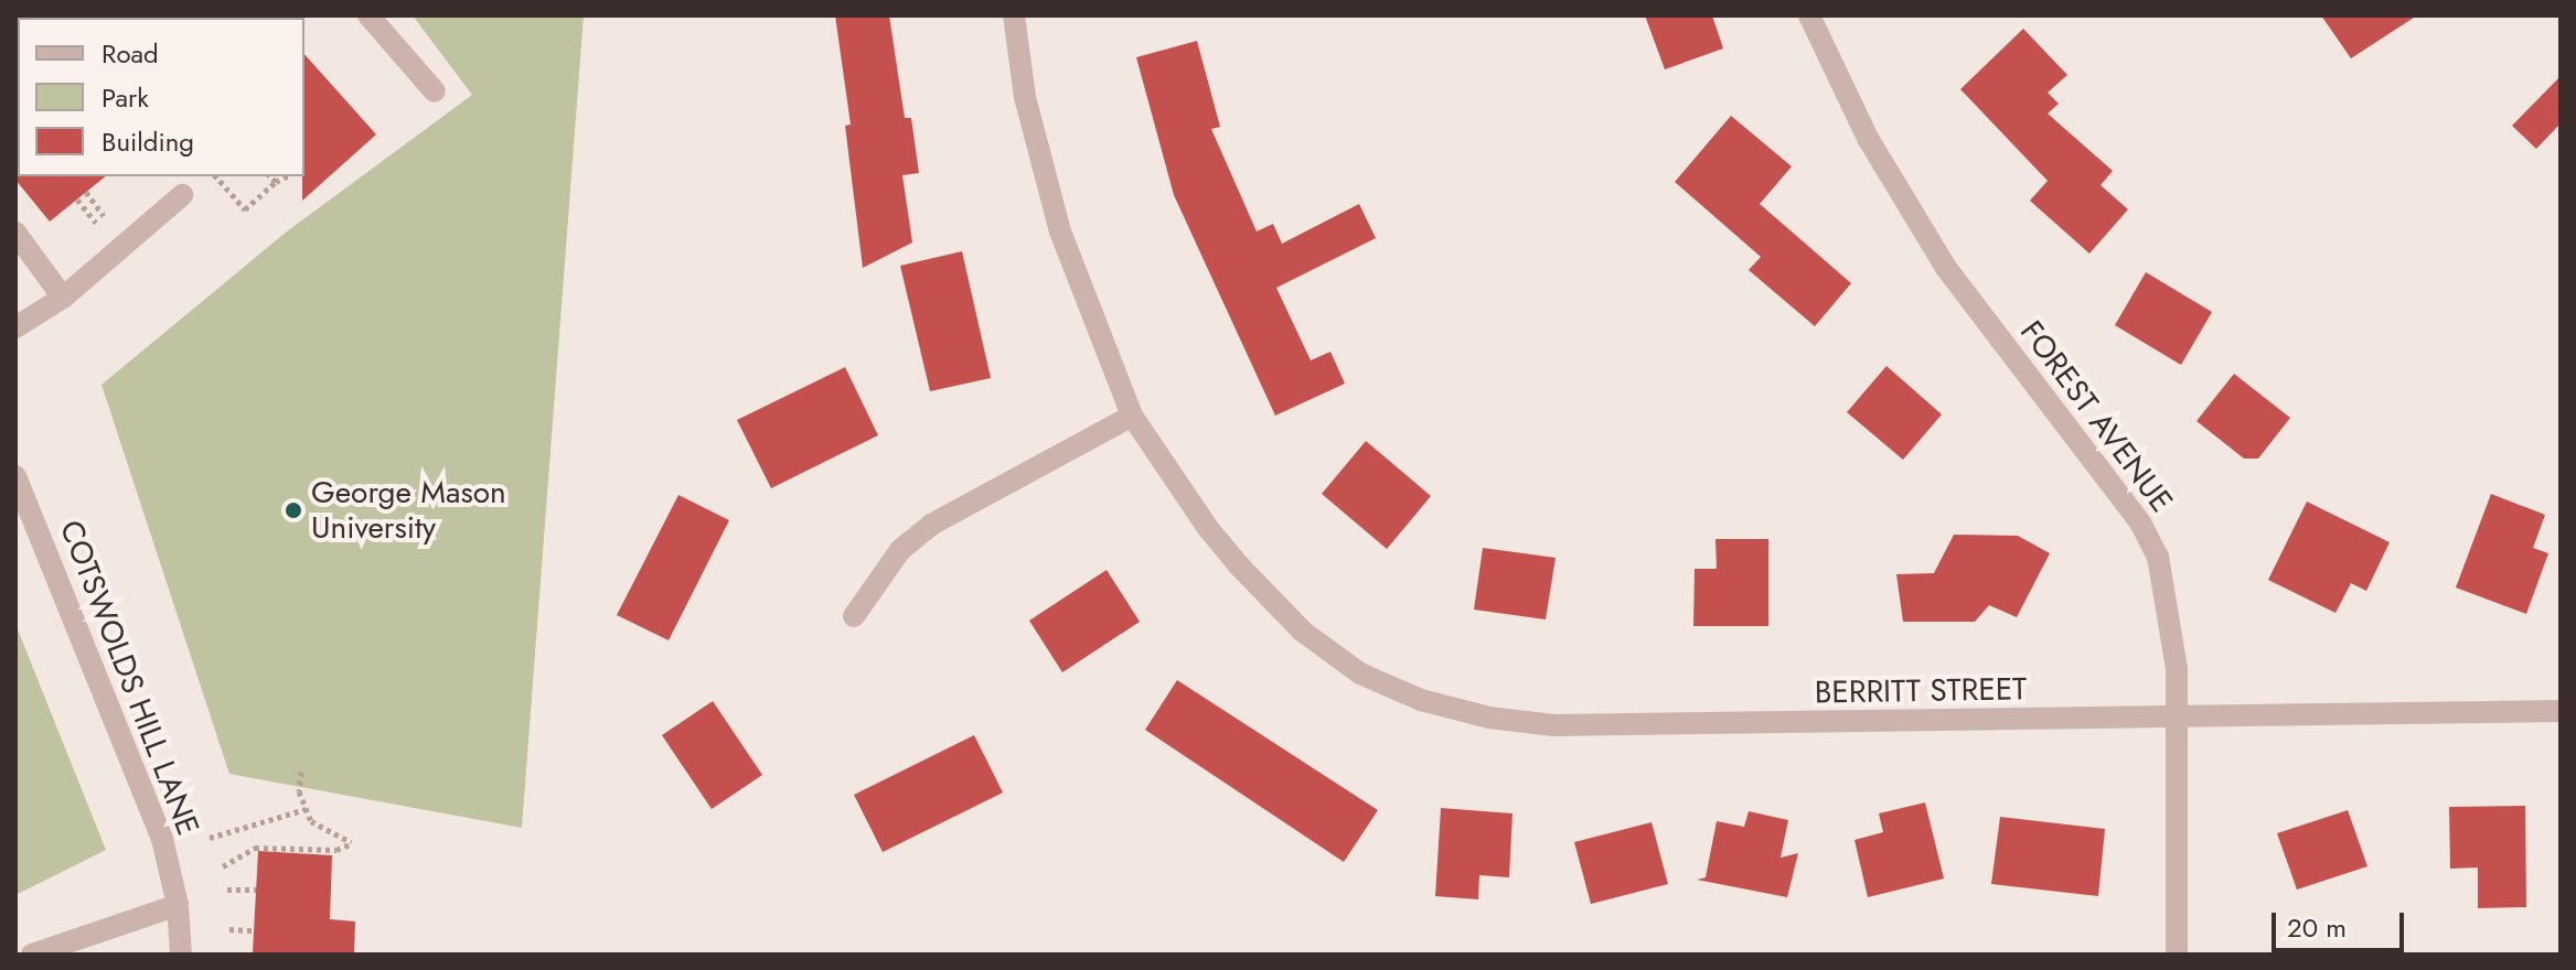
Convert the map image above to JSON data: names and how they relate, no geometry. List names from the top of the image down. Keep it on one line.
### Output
{"streets":{"street":["FOREST AVENUE","COTSWOLDS HILL LANE","BERRITT STREET"]},"crossings":[["FOREST AVENUE","BERRITT STREET"]],"places":["George Mason University"],"legend":["Road","Park","Building"],"scale_bar":"20 m"}
